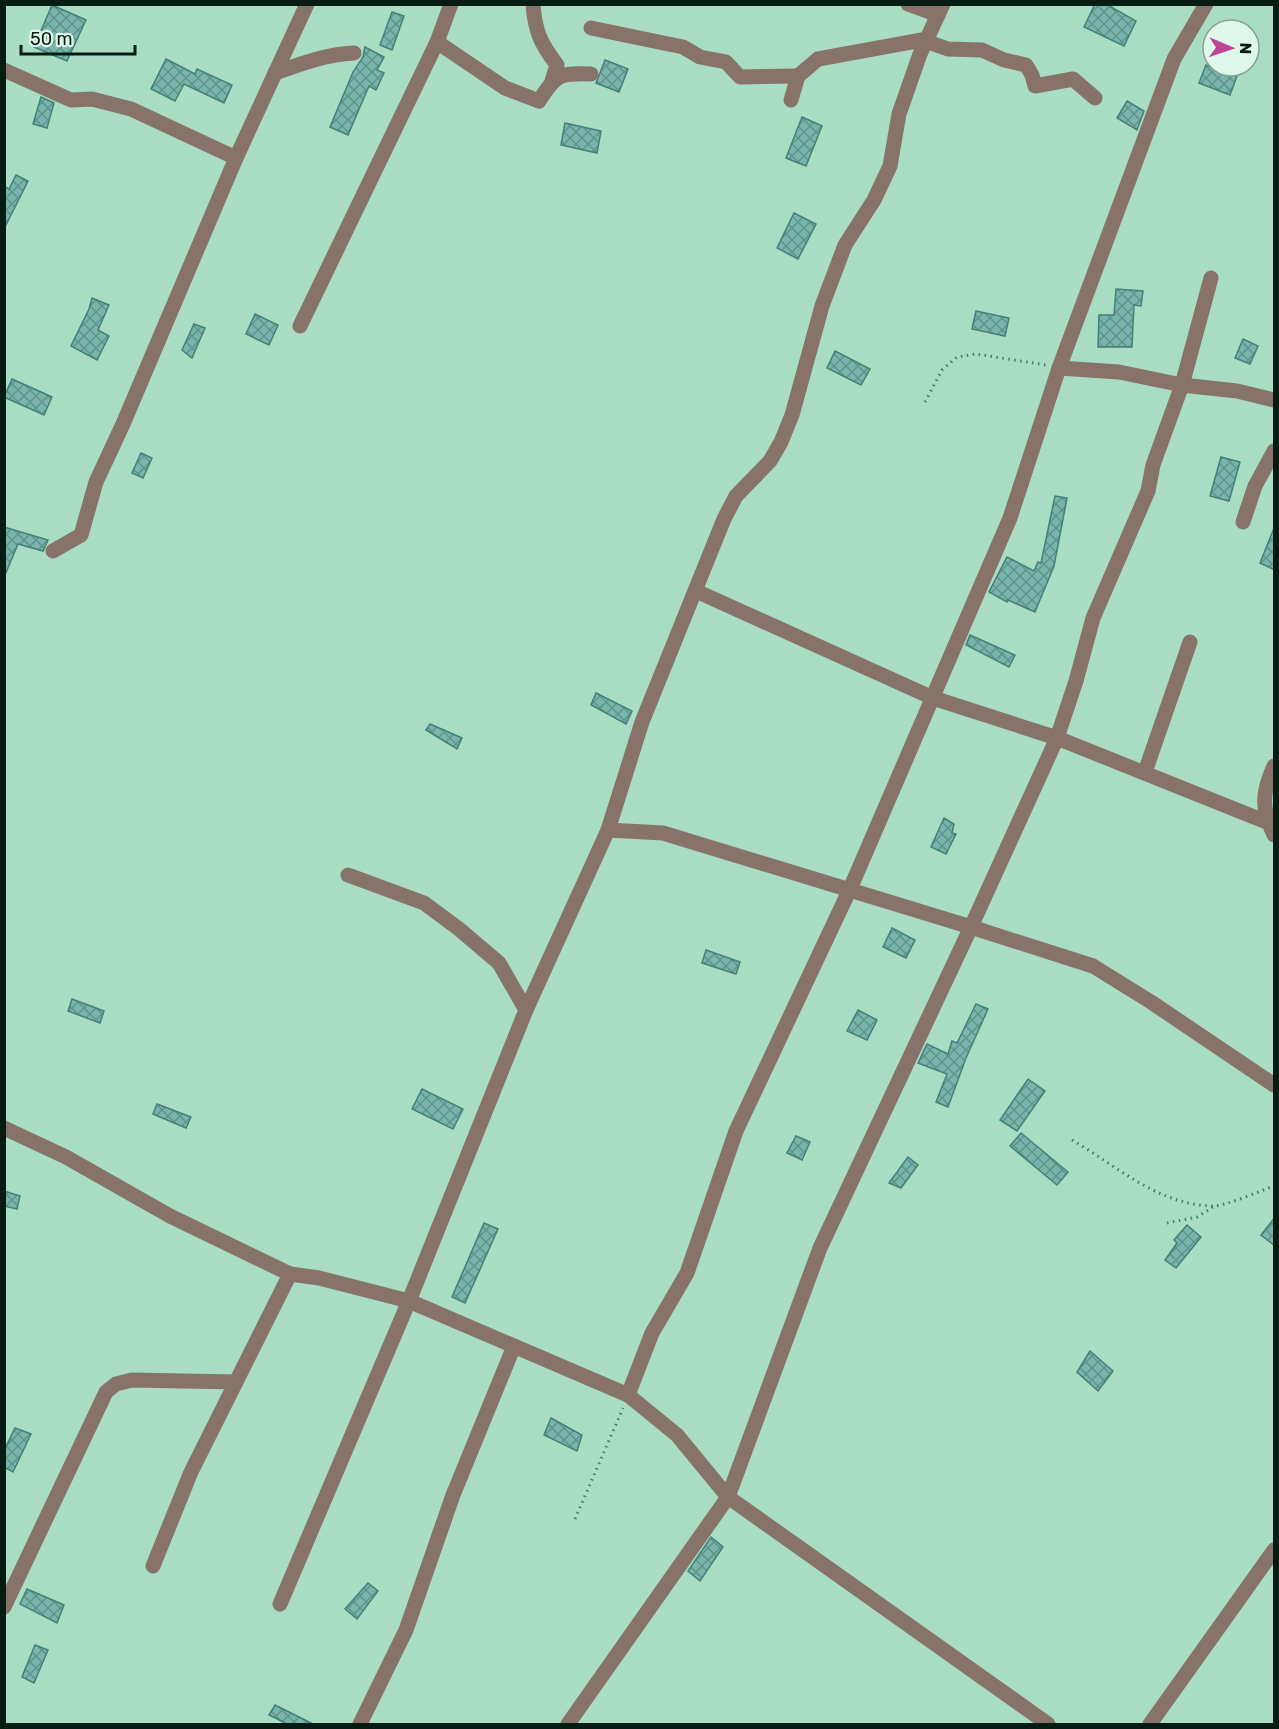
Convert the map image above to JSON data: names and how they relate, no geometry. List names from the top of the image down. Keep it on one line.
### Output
{"scale_bar":"50 m","north":"right"}
